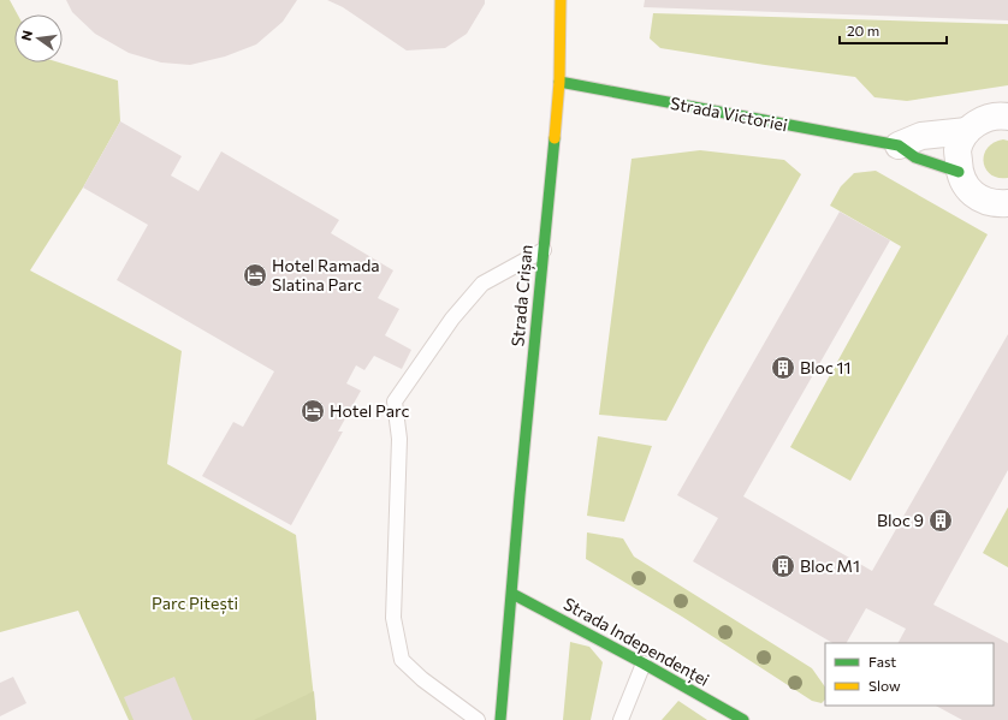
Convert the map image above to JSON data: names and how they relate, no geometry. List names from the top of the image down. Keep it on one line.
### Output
{"streets":{"main road":["Strada Victoriei","Strada Crișan","Strada Independenței"]},"crossings":[["Strada Victoriei","Strada Crișan"],["Strada Crișan","Strada Independenței"]],"parks":["Parc Pitești"],"places":{"hotel":["Hotel Ramada Slatina Parc","Hotel Parc"],"building":["Bloc 11","Bloc 9","Bloc M1"]},"legend":["Fast","Slow"],"scale_bar":"20 m","north":"left"}
